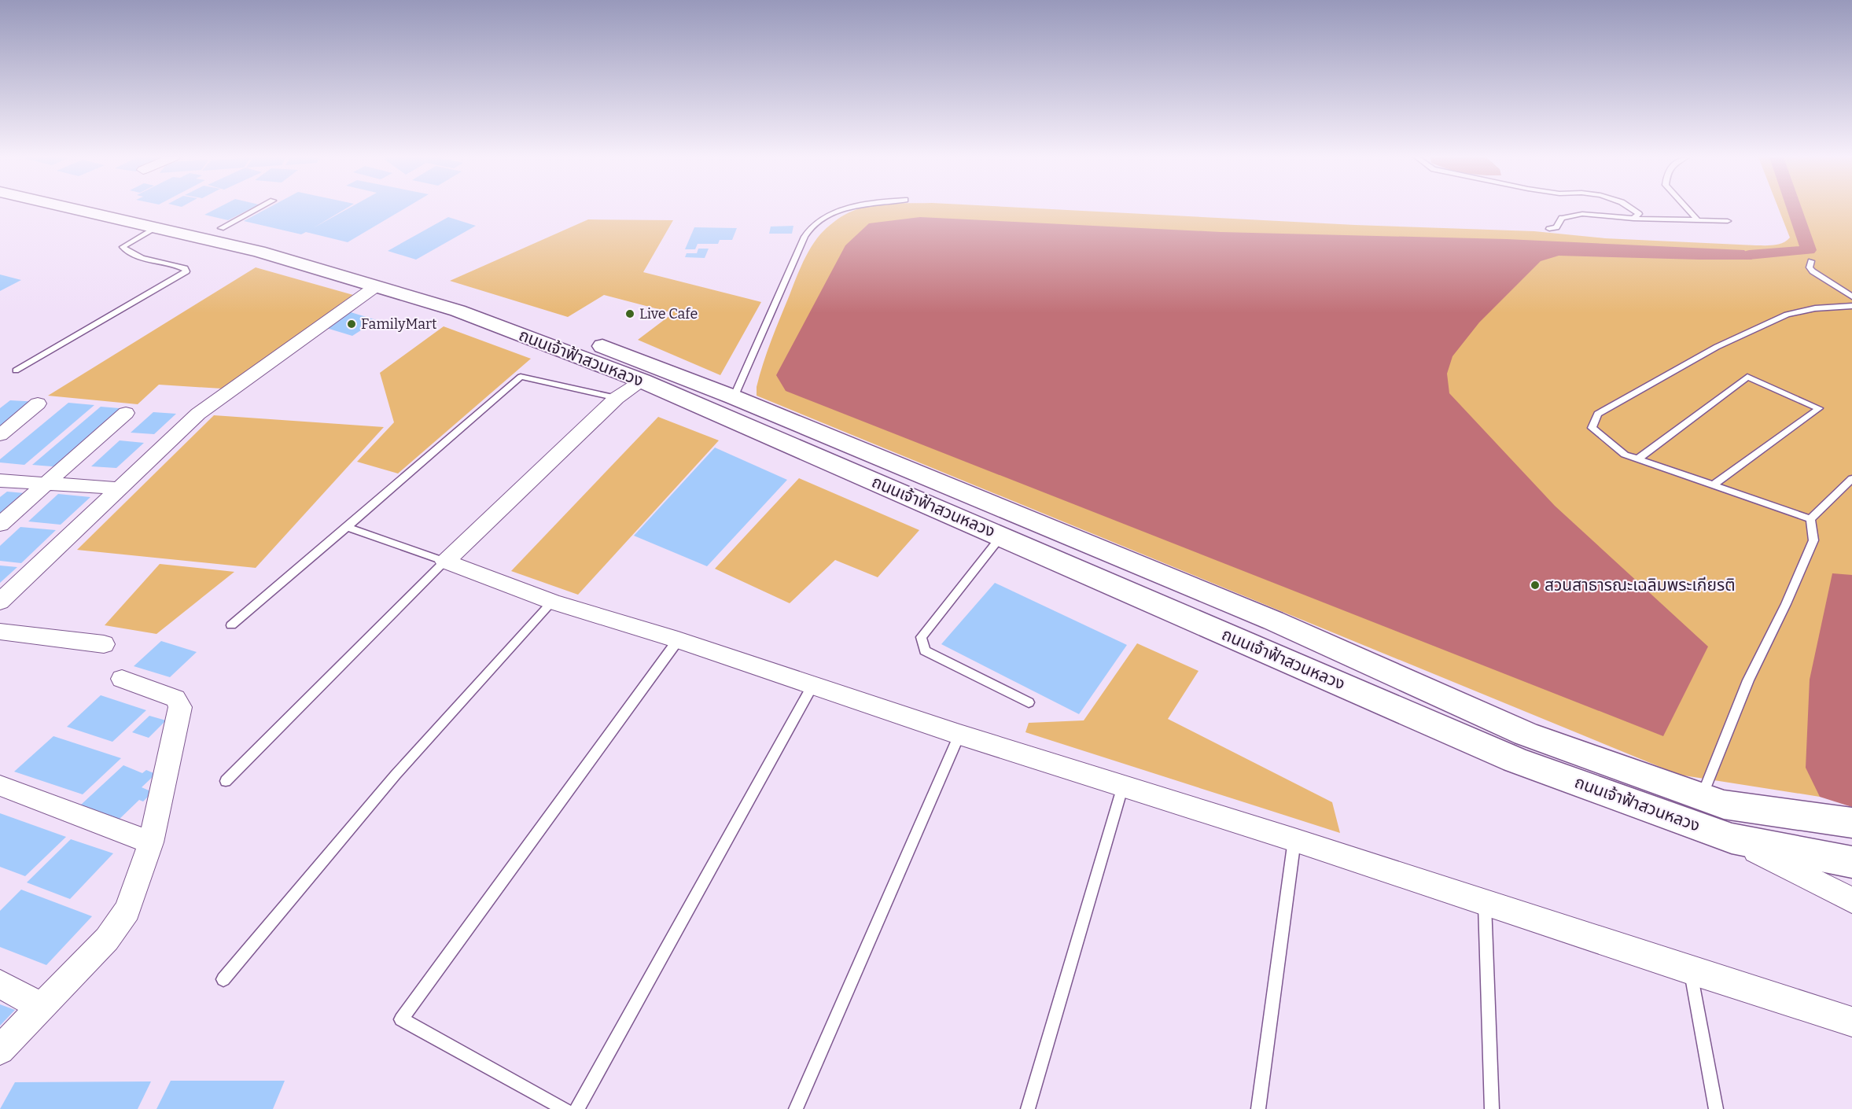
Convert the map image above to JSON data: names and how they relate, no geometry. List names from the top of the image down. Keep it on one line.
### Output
{"streets":{"main road":["ถนนเจ้าฟ้าสวนหลวง"]},"places":["Live Cafe","FamilyMart","สวนสาธารณะเฉลิมพระเกียรติ"]}
